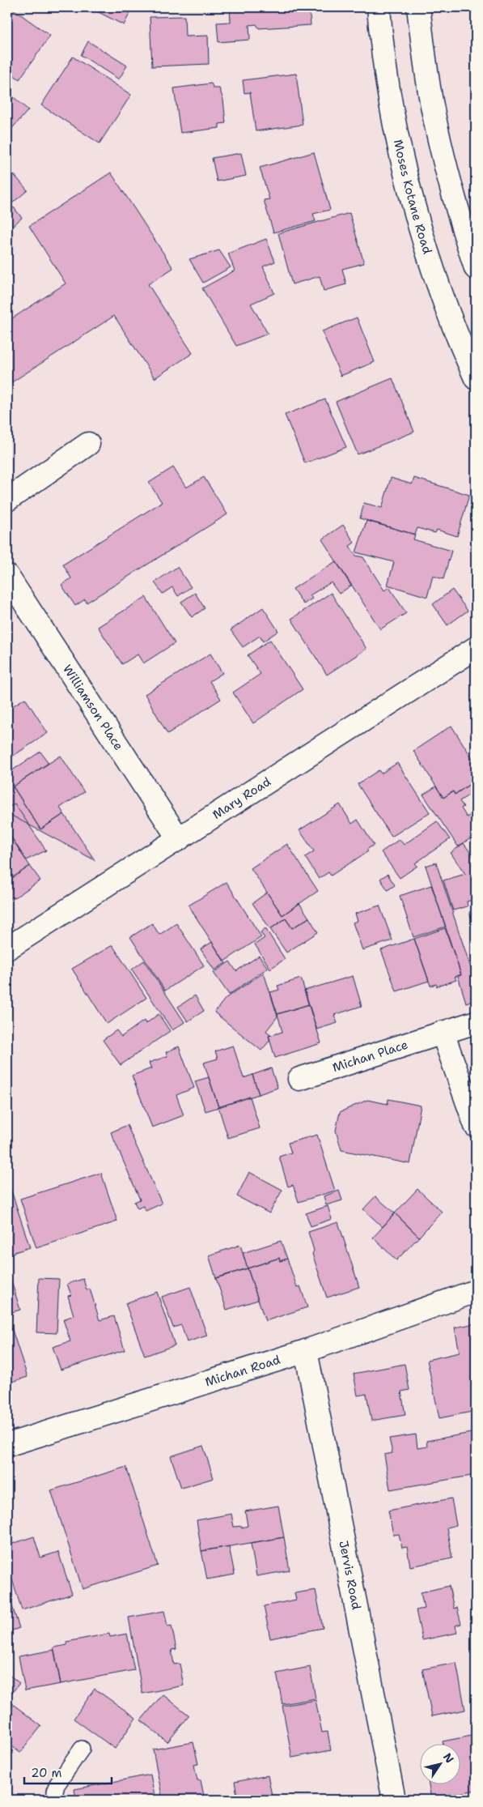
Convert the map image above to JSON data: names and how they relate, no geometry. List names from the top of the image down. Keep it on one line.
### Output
{"streets":{"street":["Moses Kotane Road","Williamson Place","Mary Road","Michan Place","Michan Road","Jervis Road"]},"crossings":[["Williamson Place","Mary Road"],["Michan Road","Jervis Road"]],"scale_bar":"20 m","north":"top right"}
